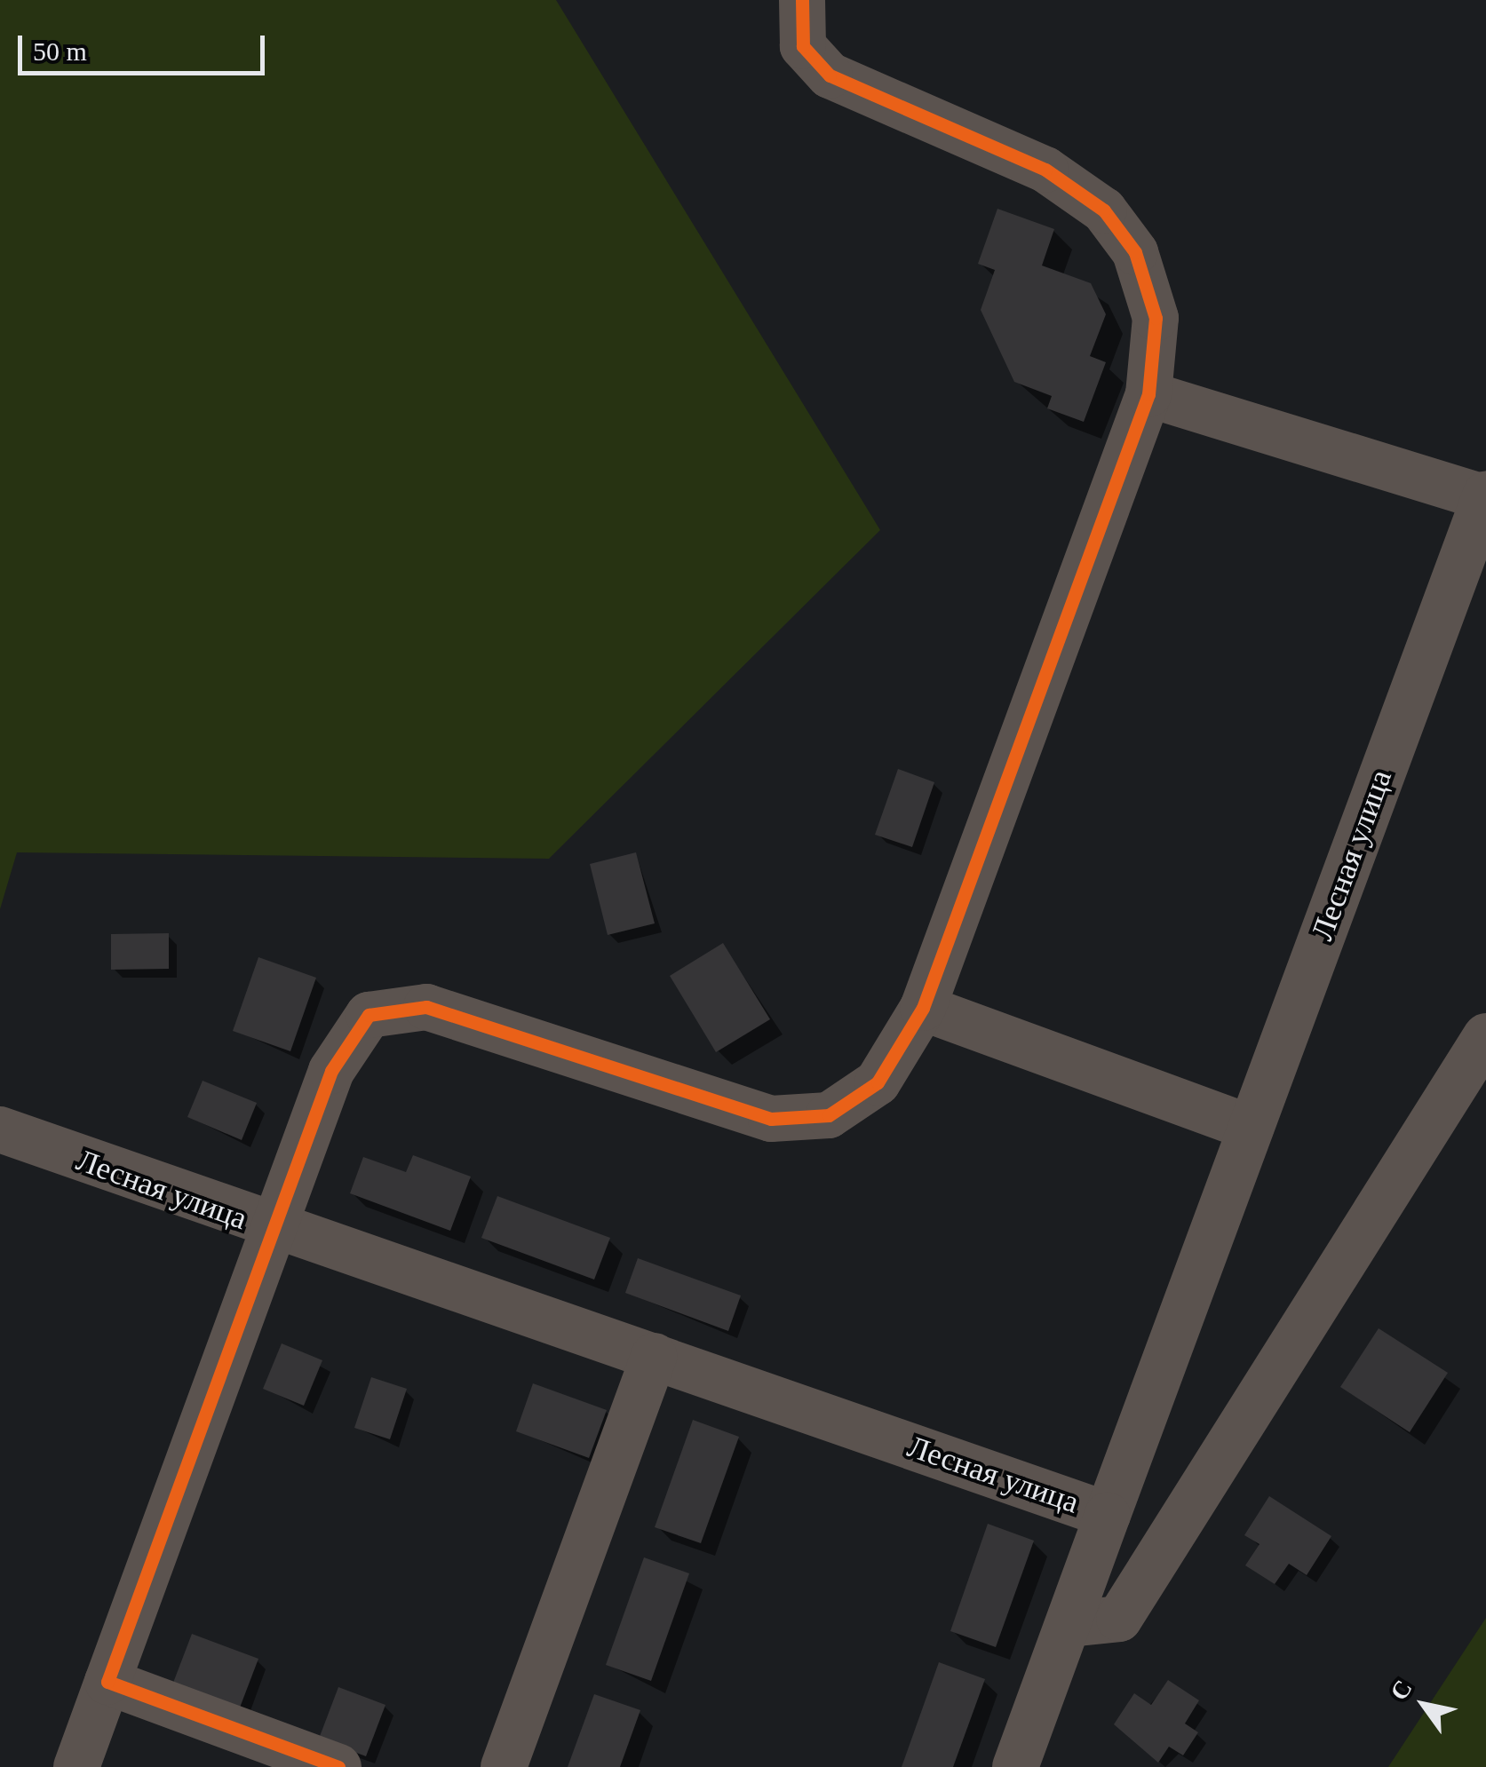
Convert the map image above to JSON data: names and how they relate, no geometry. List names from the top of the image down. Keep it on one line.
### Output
{"streets":{"street":["Лесная улица"]},"scale_bar":"50 m","north":"top left"}
